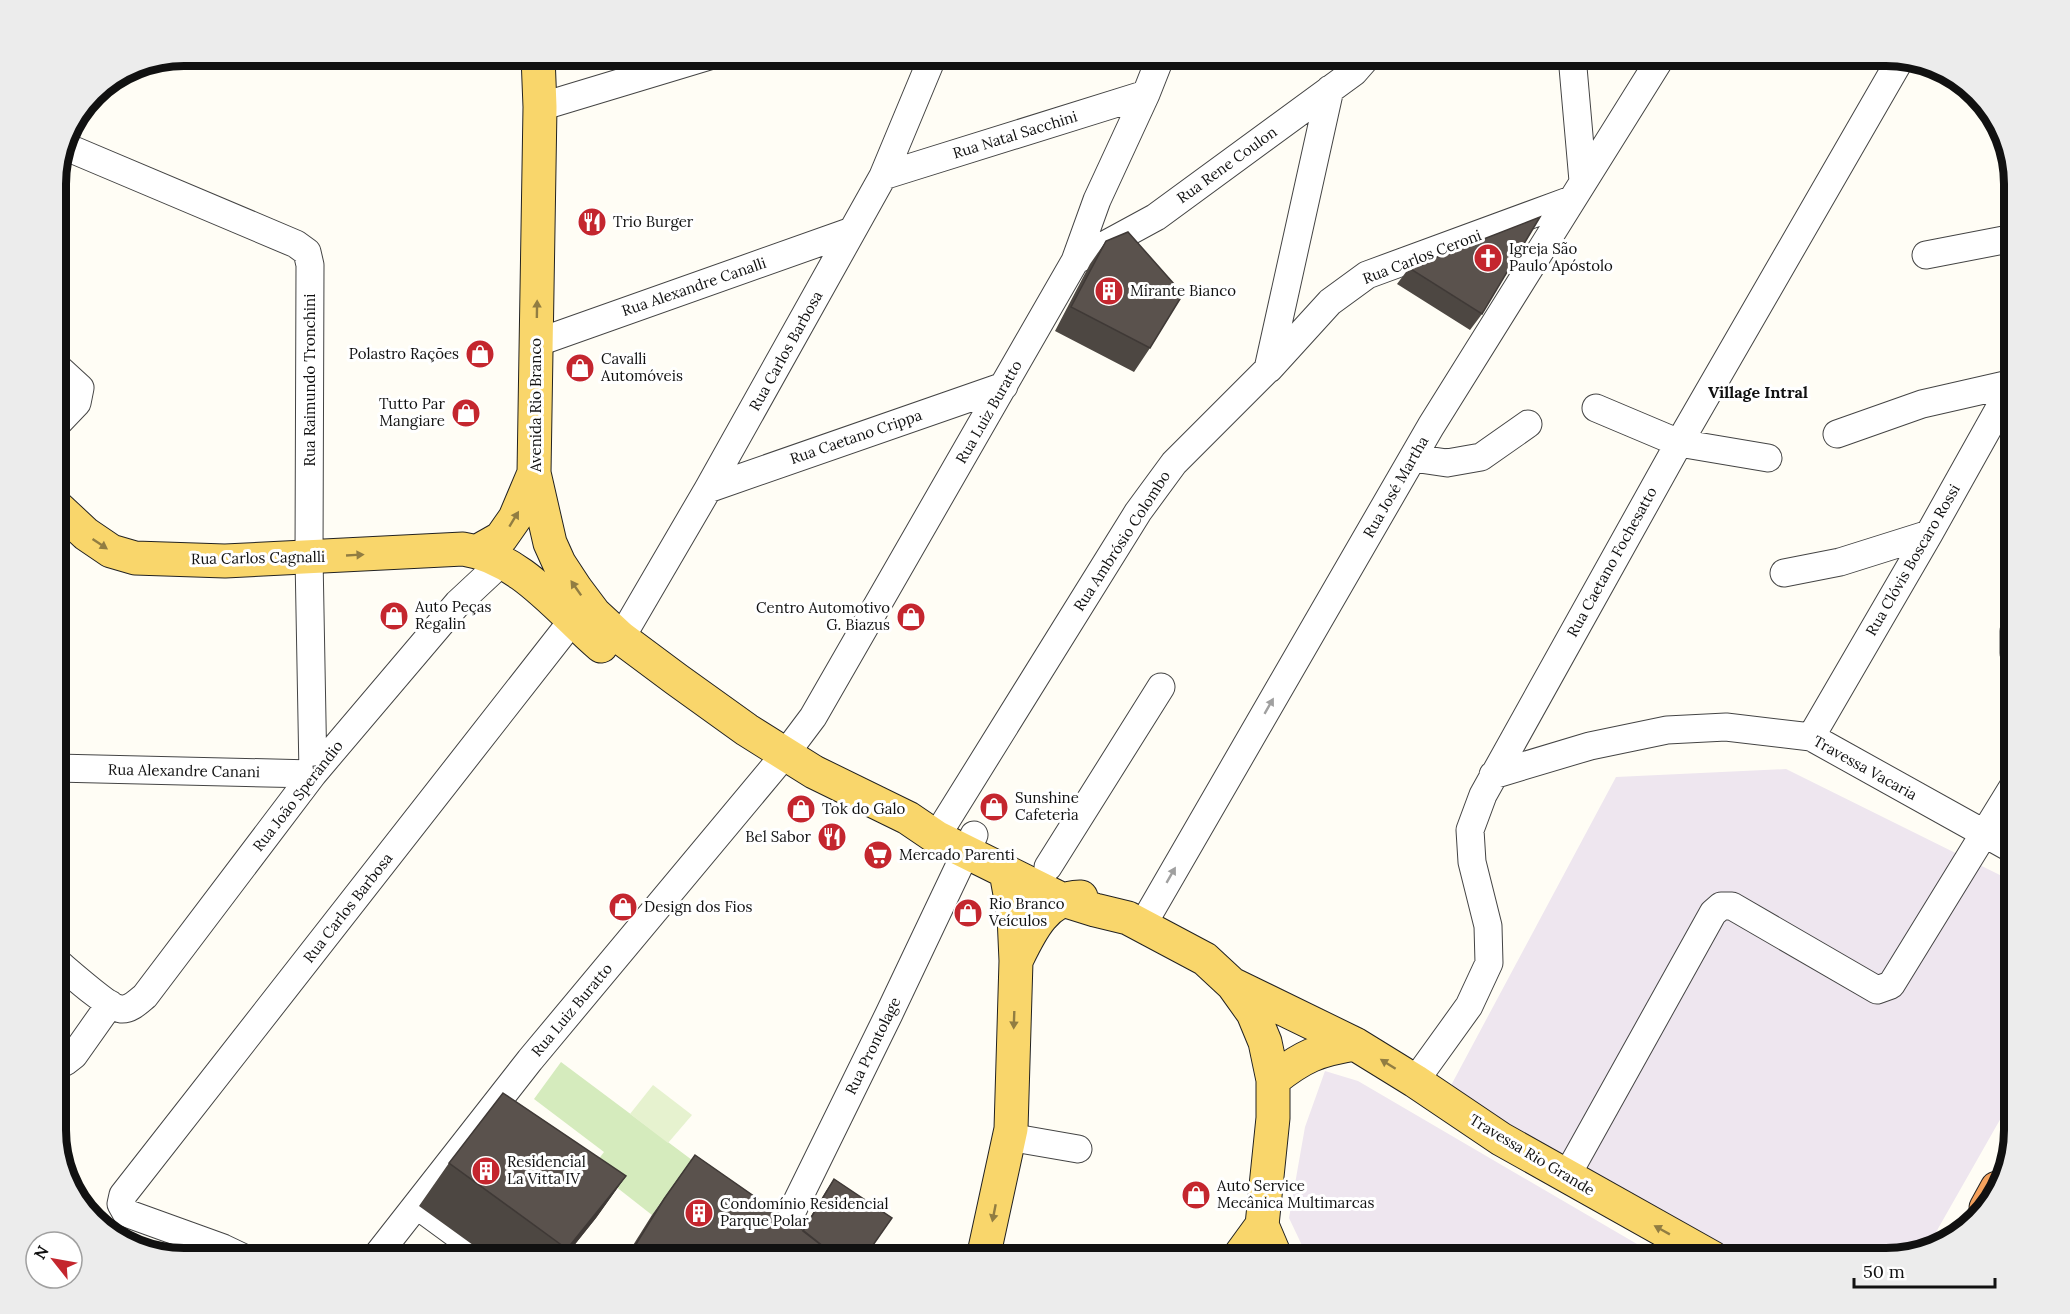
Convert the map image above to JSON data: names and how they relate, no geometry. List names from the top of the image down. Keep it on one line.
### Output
{"streets":{"main road":["Avenida Rio Branco","Rua Carlos Cagnalli","Travessa Rio Grande"],"street":["Rua Natal Sacchini","Rua Rene Coulon","Rua Carlos Ceroni","Rua Alexandre Canalli","Rua Carlos Barbosa","Rua Raimundo Tronchini","Rua Luiz Buratto","Rua Caetano Crippa","Rua José Martha","Rua Ambrósio Colombo","Rua Clóvis Boscaro Rossi","Rua Caetano Fochesatto","Travessa Vacaria","Rua Alexandre Canani","Rua João Sperândio","Rua Prontolage"]},"crossings":[["Rua Natal Sacchini","Rua Carlos Barbosa"],["Rua Natal Sacchini","Rua Luiz Buratto"],["Rua Rene Coulon","Rua Luiz Buratto"],["Rua Carlos Ceroni","Rua José Martha"],["Rua Carlos Ceroni","Rua Ambrósio Colombo"],["Rua Alexandre Canalli","Rua Carlos Barbosa"],["Rua Alexandre Canalli","Avenida Rio Branco"],["Rua Carlos Barbosa","Avenida Rio Branco"],["Rua Carlos Barbosa","Rua Caetano Crippa"],["Rua Raimundo Tronchini","Rua Carlos Cagnalli"],["Rua Raimundo Tronchini","Rua Alexandre Canani"],["Rua Raimundo Tronchini","Rua João Sperândio"],["Avenida Rio Branco","Rua Luiz Buratto"],["Avenida Rio Branco","Rua José Martha"],["Avenida Rio Branco","Rua Ambrósio Colombo"],["Avenida Rio Branco","Rua Carlos Cagnalli"],["Avenida Rio Branco","Rua João Sperândio"],["Avenida Rio Branco","Rua Prontolage"],["Avenida Rio Branco","Travessa Rio Grande"],["Rua Luiz Buratto","Rua Caetano Crippa"],["Rua Carlos Cagnalli","Rua João Sperândio"],["Rua Clóvis Boscaro Rossi","Travessa Vacaria"],["Rua Caetano Fochesatto","Travessa Vacaria"],["Rua Caetano Fochesatto","Travessa Rio Grande"],["Rua Alexandre Canani","Rua João Sperândio"]],"one_way":["Rua Carlos Cagnalli","Travessa Rio Grande"],"districts":["Village Intral"],"places":{"restaurant":["Trio Burger","Bel Sabor"],"church":["Igreja São Paulo Apóstolo"],"building":["Mirante Bianco","Residencial La Vitta IV","Condomínio Residencial Parque Polar"],"shop":["Polastro Rações","Cavalli Automóveis","Tutto Par Mangiare","Auto Peças Regalin","Centro Automotivo G. Biazus","Sunshine Cafeteria","Tok do Galo","Design dos Fios","Rio Branco Veículos","Auto Service Mecânica Multimarcas"],"supermarket":["Mercado Parenti"]},"scale_bar":"50 m","north":"top left"}
